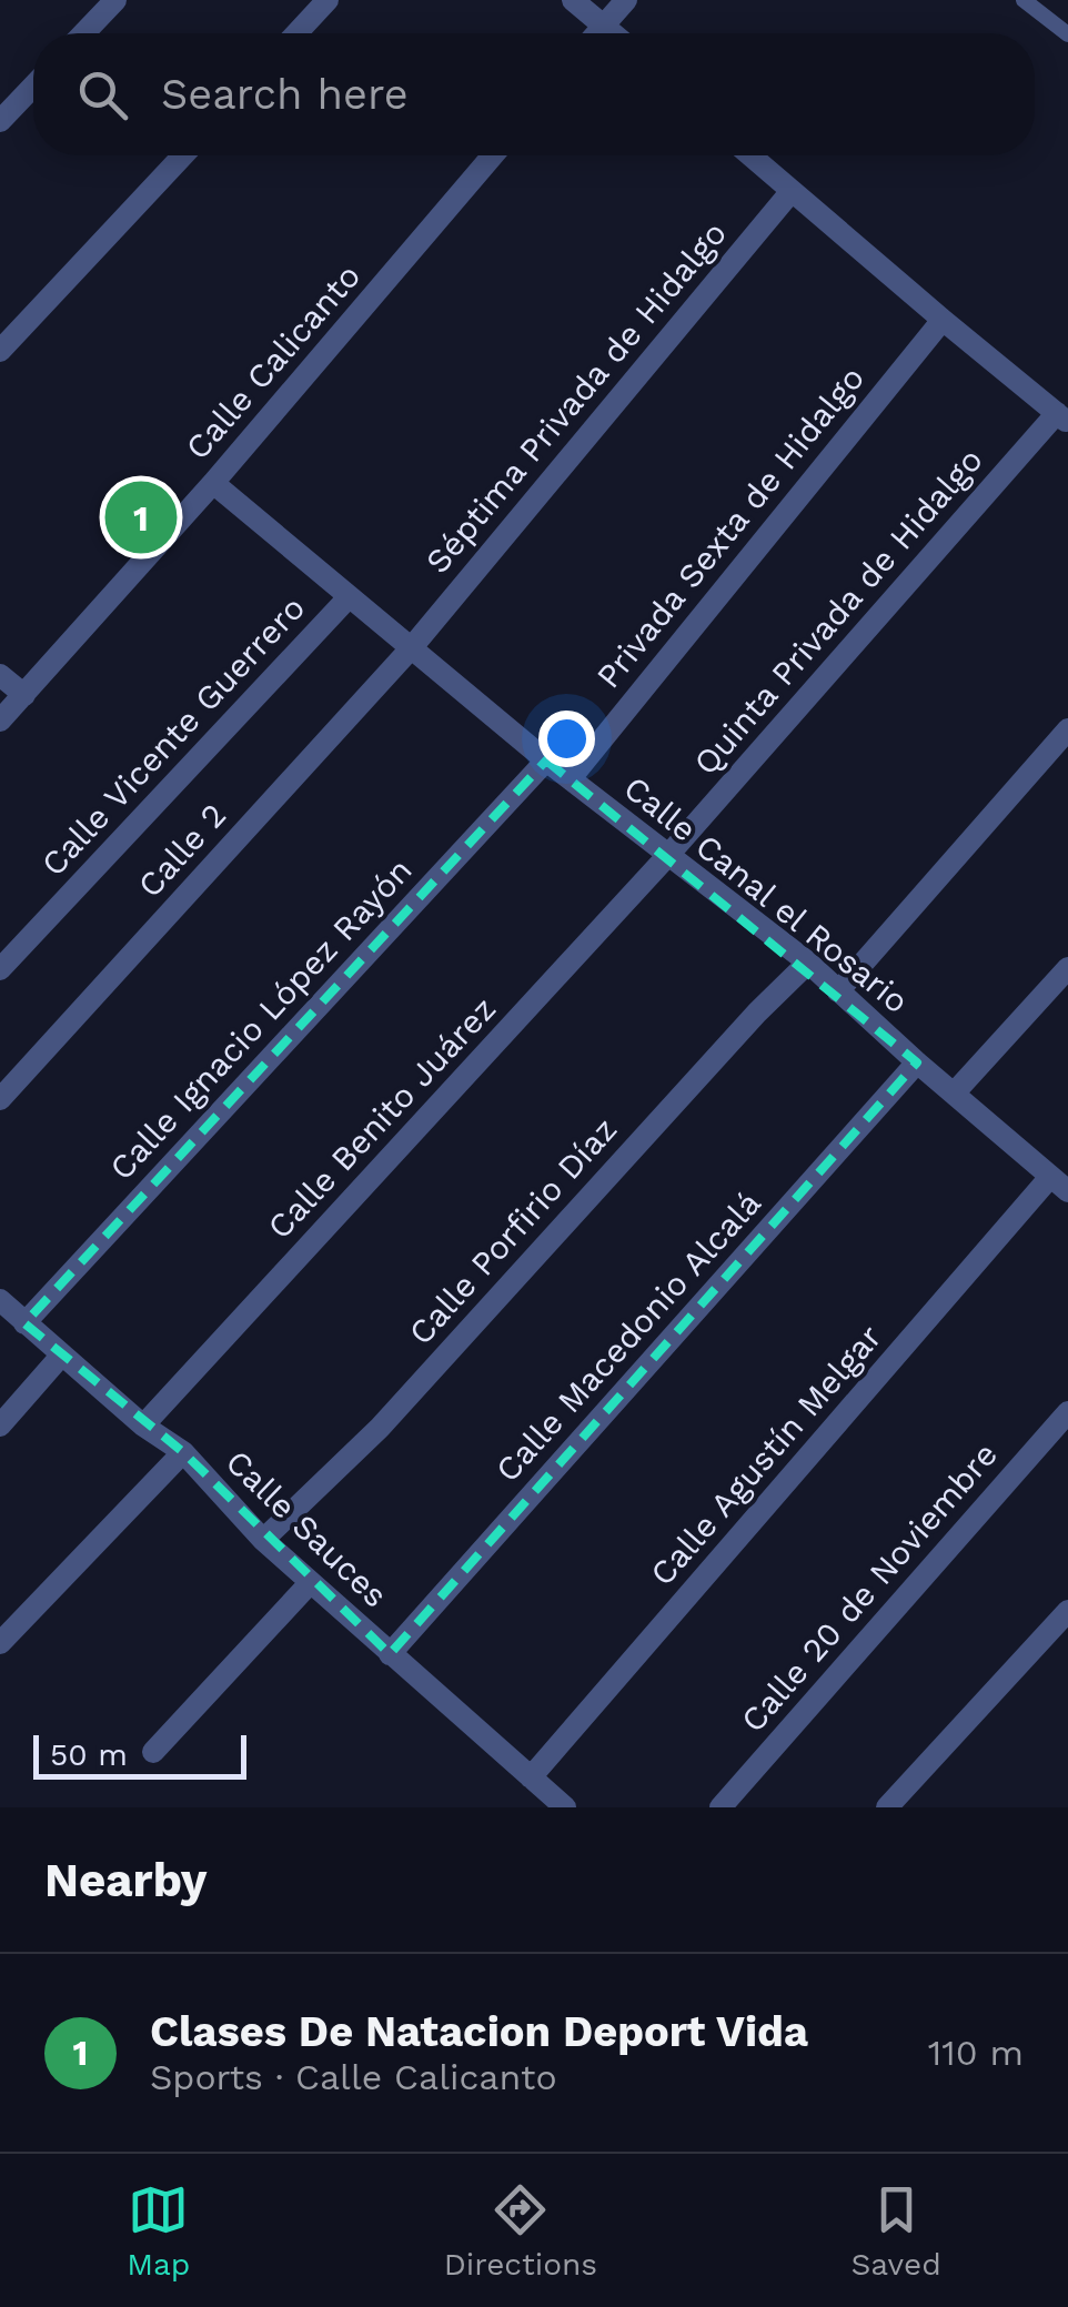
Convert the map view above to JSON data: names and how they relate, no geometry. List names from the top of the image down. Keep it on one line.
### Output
{"streets":{"street":["Calle Calicanto","Séptima Privada de Hidalgo","Privada Sexta de Hidalgo","Quinta Privada de Hidalgo","Calle Vicente Guerrero","Calle 2","Calle Canal el Rosario","Calle Ignacio López Rayón","Calle Benito Juárez","Calle Porfirio Díaz","Calle Macedonio Alcalá","Calle Agustín Melgar","Calle Sauces","Calle 20 de Noviembre"]},"crossings":[["Calle Calicanto","Calle Canal el Rosario"],["Séptima Privada de Hidalgo","Calle 2"],["Séptima Privada de Hidalgo","Calle Canal el Rosario"],["Privada Sexta de Hidalgo","Calle Canal el Rosario"],["Quinta Privada de Hidalgo","Calle Canal el Rosario"],["Quinta Privada de Hidalgo","Calle Benito Juárez"],["Calle Vicente Guerrero","Calle Canal el Rosario"],["Calle 2","Calle Canal el Rosario"],["Calle Canal el Rosario","Calle Ignacio López Rayón"],["Calle Canal el Rosario","Calle Benito Juárez"],["Calle Canal el Rosario","Calle Porfirio Díaz"],["Calle Canal el Rosario","Calle Macedonio Alcalá"],["Calle Canal el Rosario","Calle Agustín Melgar"],["Calle Ignacio López Rayón","Calle Sauces"],["Calle Benito Juárez","Calle Sauces"],["Calle Porfirio Díaz","Calle Sauces"],["Calle Macedonio Alcalá","Calle Sauces"],["Calle Agustín Melgar","Calle Sauces"]],"scale_bar":"50 m","page":{"search":"Search here","pins":"1","scale":"50 m","heading":"Nearby","list":[{"mark":"1","name":"Clases De Natacion Deport Vida","note":"Sports · Calle Calicanto","value":"110 m"}],"nav":["Map","Directions","Saved"]}}
